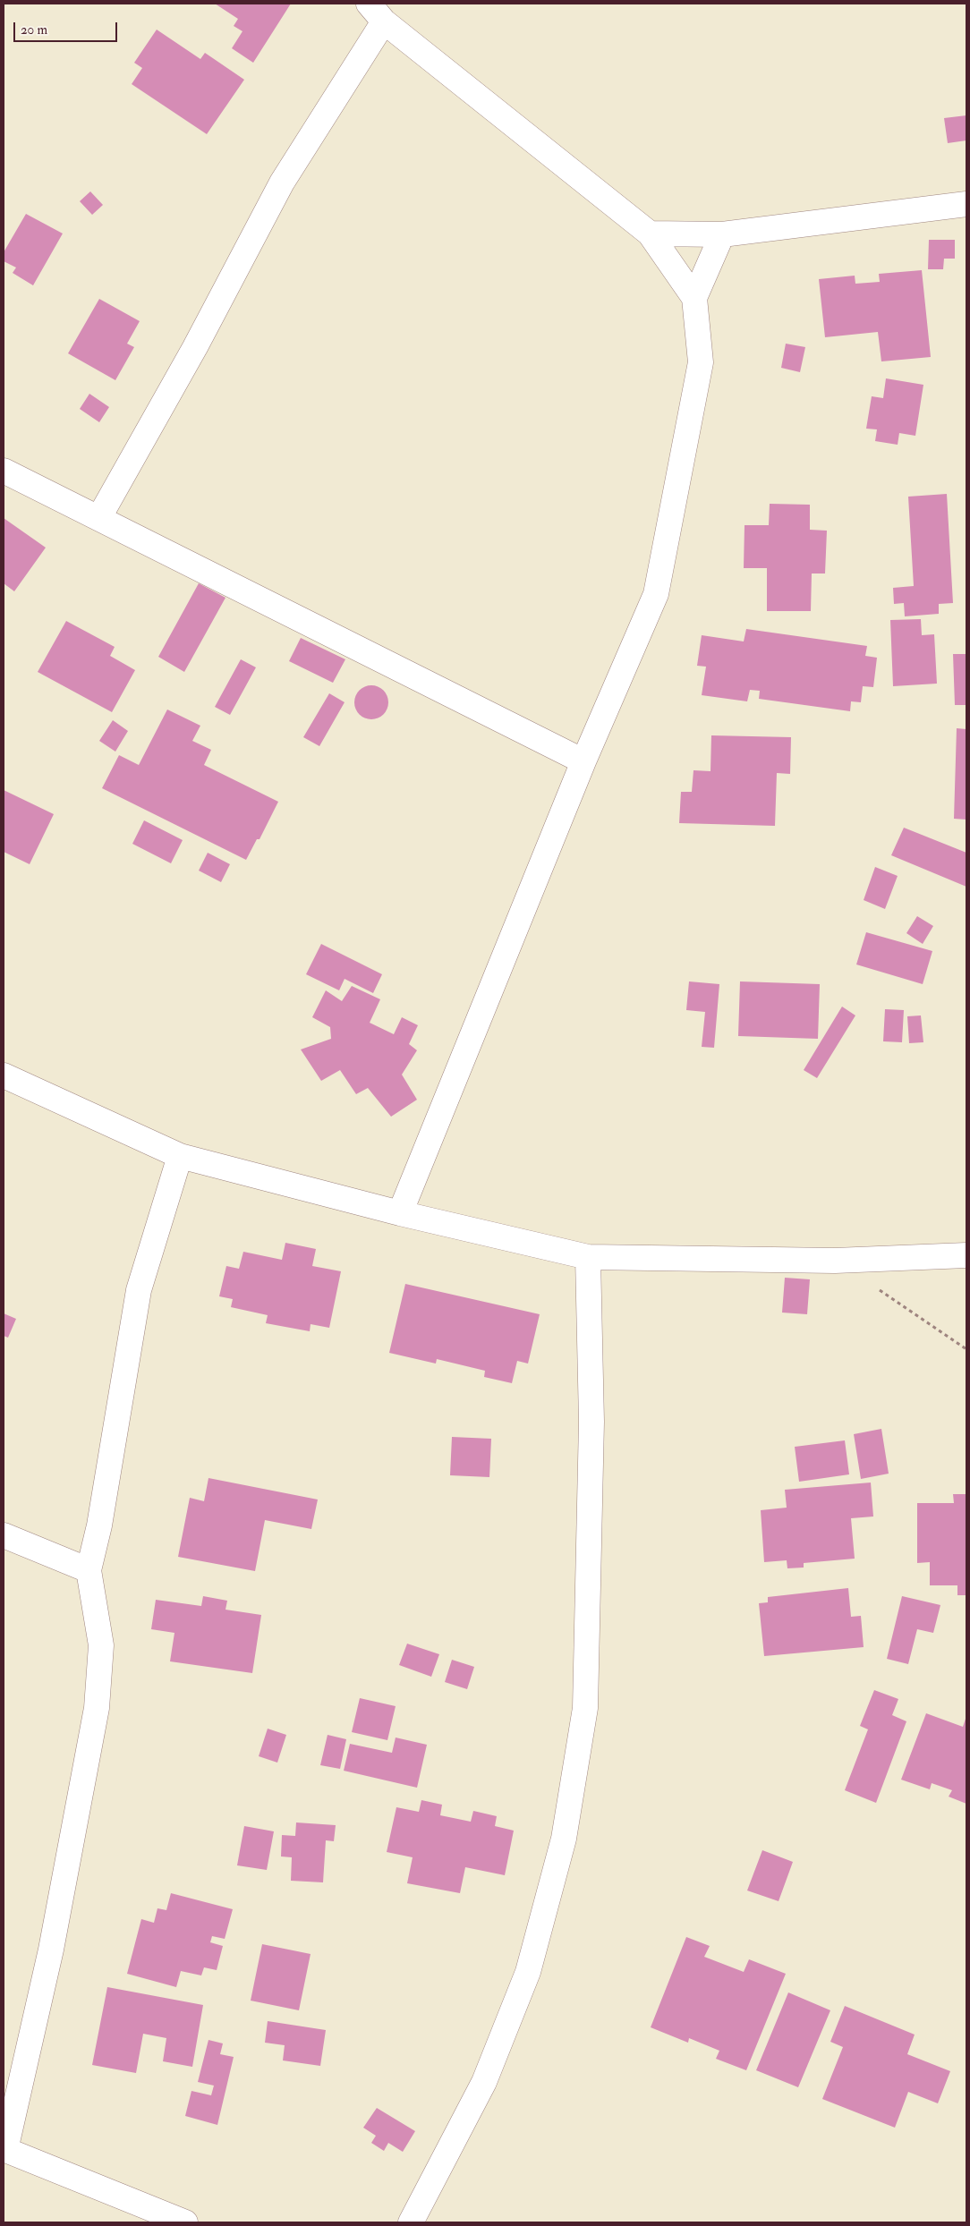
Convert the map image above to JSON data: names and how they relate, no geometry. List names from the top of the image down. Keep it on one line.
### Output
{"scale_bar":"20 m"}
